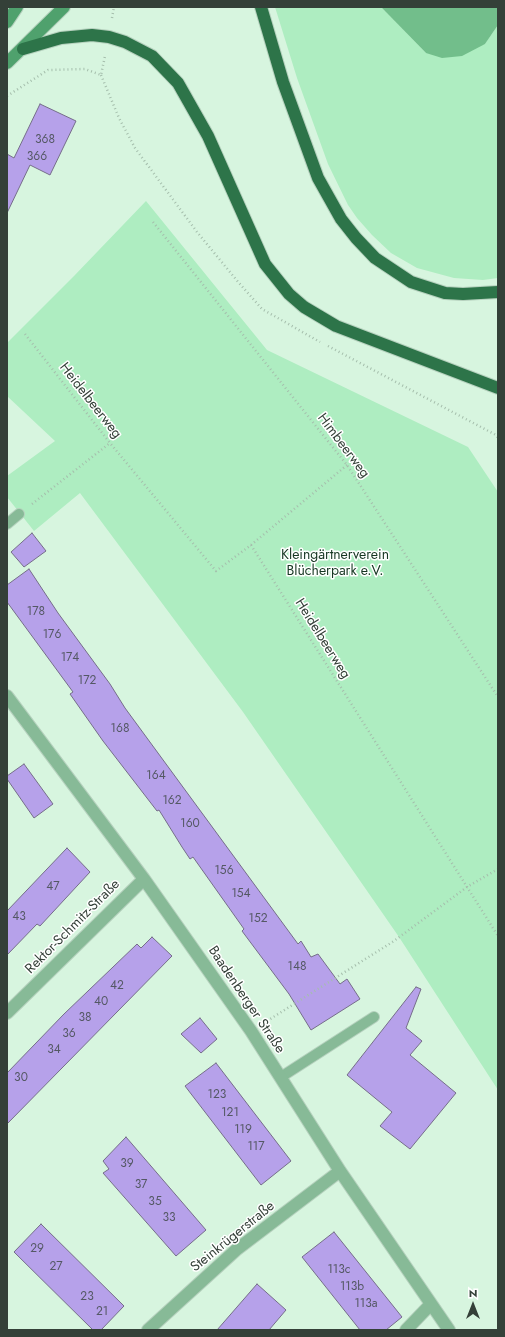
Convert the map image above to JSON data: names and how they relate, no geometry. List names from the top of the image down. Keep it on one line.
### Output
{"streets":{"street":["Rektor-Schmitz-Straße","Baadenberger Straße","Steinkrügerstraße"],"path":["Heidelbeerweg","Himbeerweg"]},"crossings":[["Rektor-Schmitz-Straße","Baadenberger Straße"],["Baadenberger Straße","Steinkrügerstraße"]],"parks":["Kleingärtnerverein Blücherpark e.V."],"house_numbers":["368","366","178","176","174","172","168","164","162","160","156","47","154","43","152","148","42","40","38","36","34","30","123","121","119","117","39","37","35","33","29","27","113c","113b","23","113a","21"],"north":"top"}
